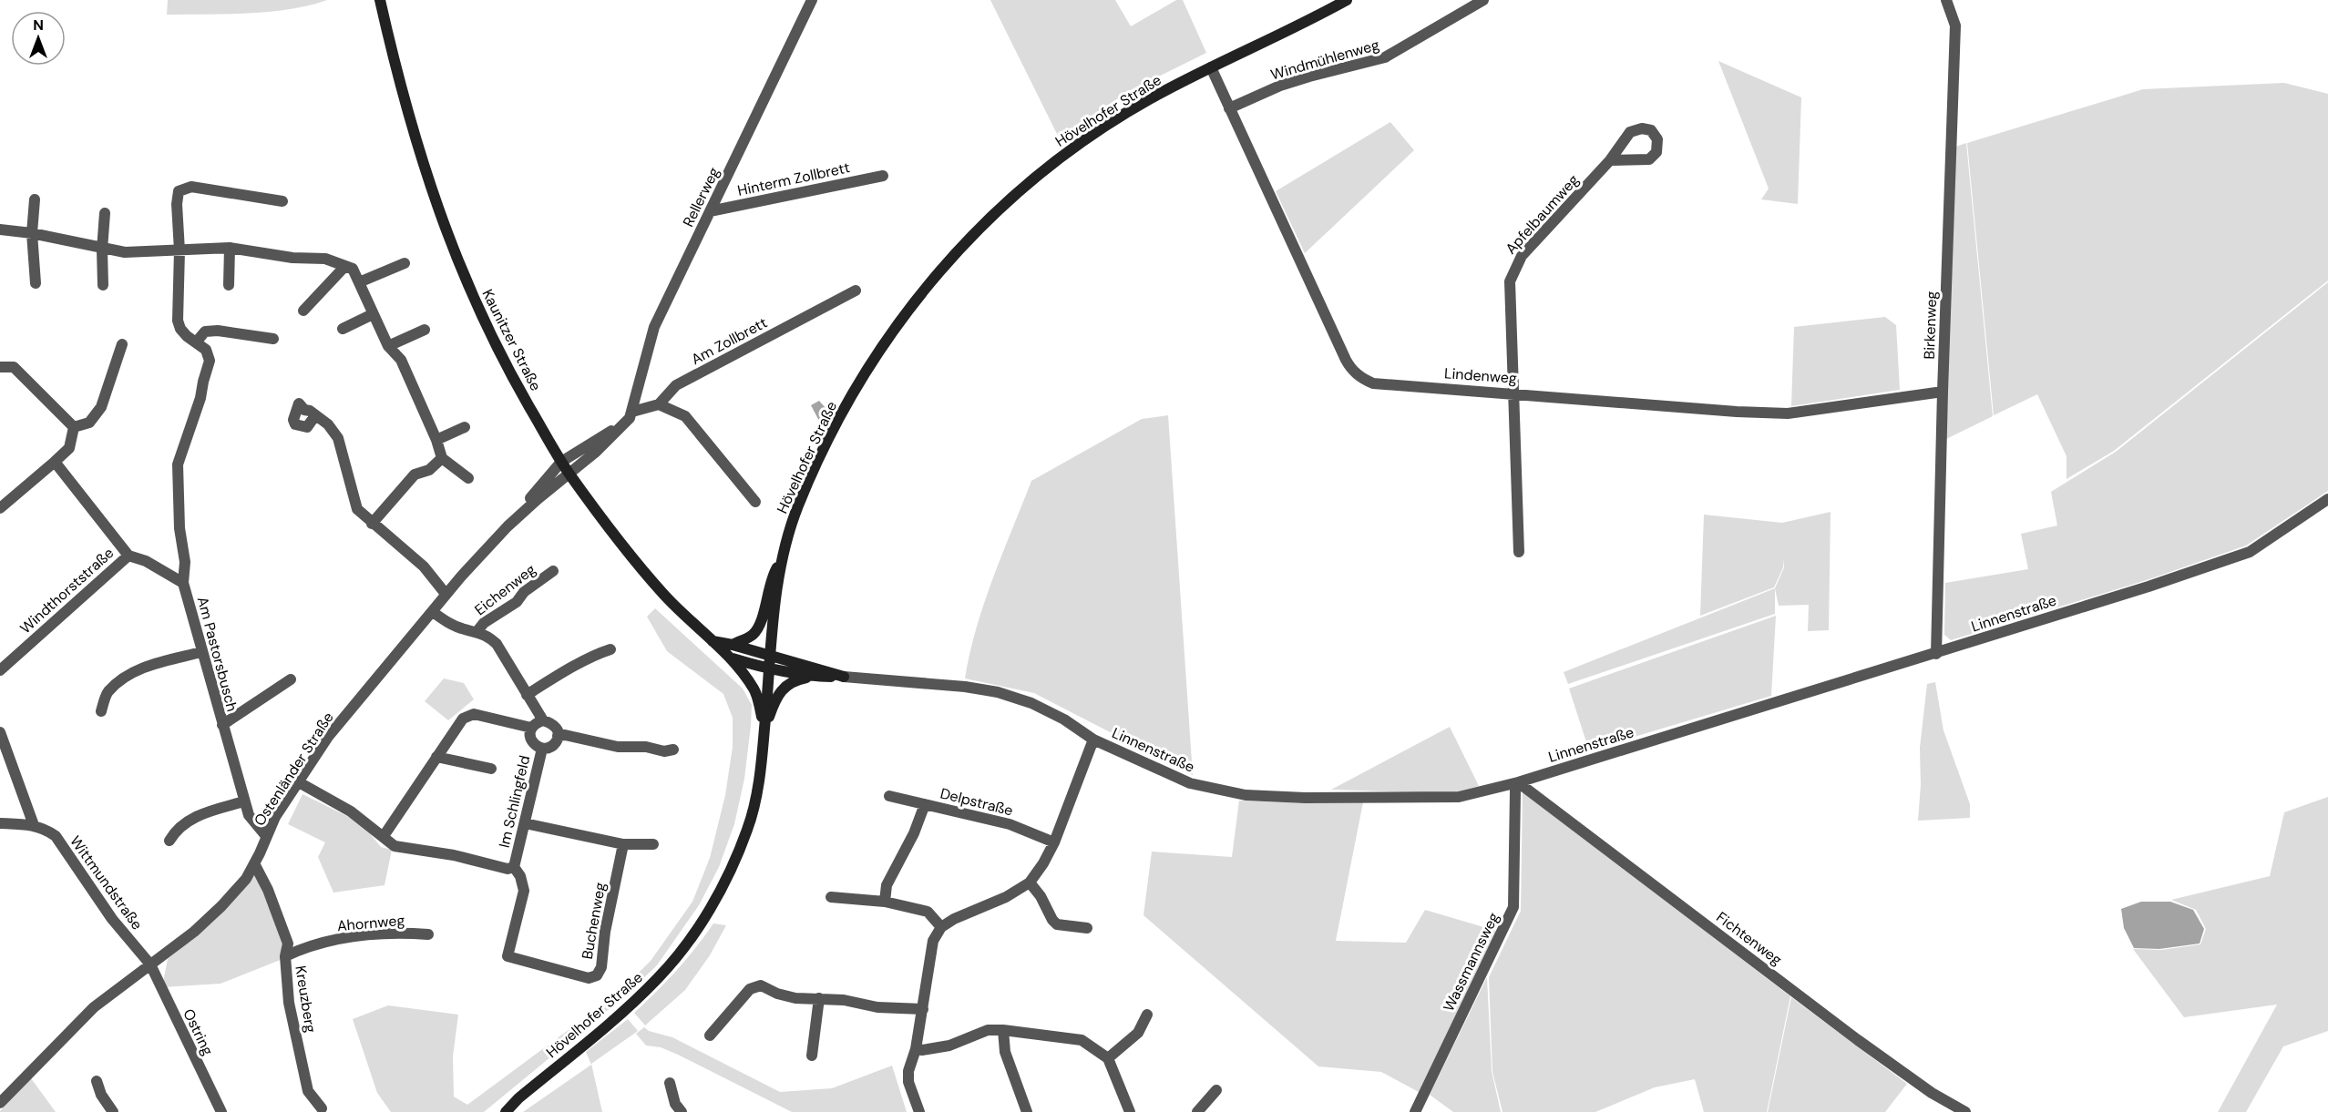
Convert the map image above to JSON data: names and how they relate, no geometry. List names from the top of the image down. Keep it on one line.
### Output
{"streets":{"main road":["Hövelhofer Straße","Kaunitzer Straße"],"street":["Windmühlenweg","Hinterm Zollbrett","Rellerweg","Apfelbaumweg","Birkenweg","Am Zollbrett","Lindenweg","Eichenweg","Windthorststraße","Linnenstraße","Am Pastorsbusch","Ostenländer Straße","Im Schlingfeld","Delpstraße","Wittmundstraße","Buchenweg","Ahornweg","Fichtenweg","Wassmannsweg","Kreuzberg","Ostring"]},"crossings":[["Windmühlenweg","Lindenweg"],["Hövelhofer Straße","Lindenweg"],["Hinterm Zollbrett","Rellerweg"],["Apfelbaumweg","Lindenweg"],["Birkenweg","Lindenweg"],["Birkenweg","Linnenstraße"],["Kaunitzer Straße","Ostenländer Straße"],["Windthorststraße","Am Pastorsbusch"],["Linnenstraße","Fichtenweg"],["Linnenstraße","Wassmannsweg"],["Am Pastorsbusch","Ostenländer Straße"],["Ostenländer Straße","Wittmundstraße"],["Ostenländer Straße","Kreuzberg"],["Ostenländer Straße","Ostring"],["Im Schlingfeld","Buchenweg"],["Wittmundstraße","Ostring"],["Ahornweg","Kreuzberg"],["Fichtenweg","Wassmannsweg"]],"north":"top"}
